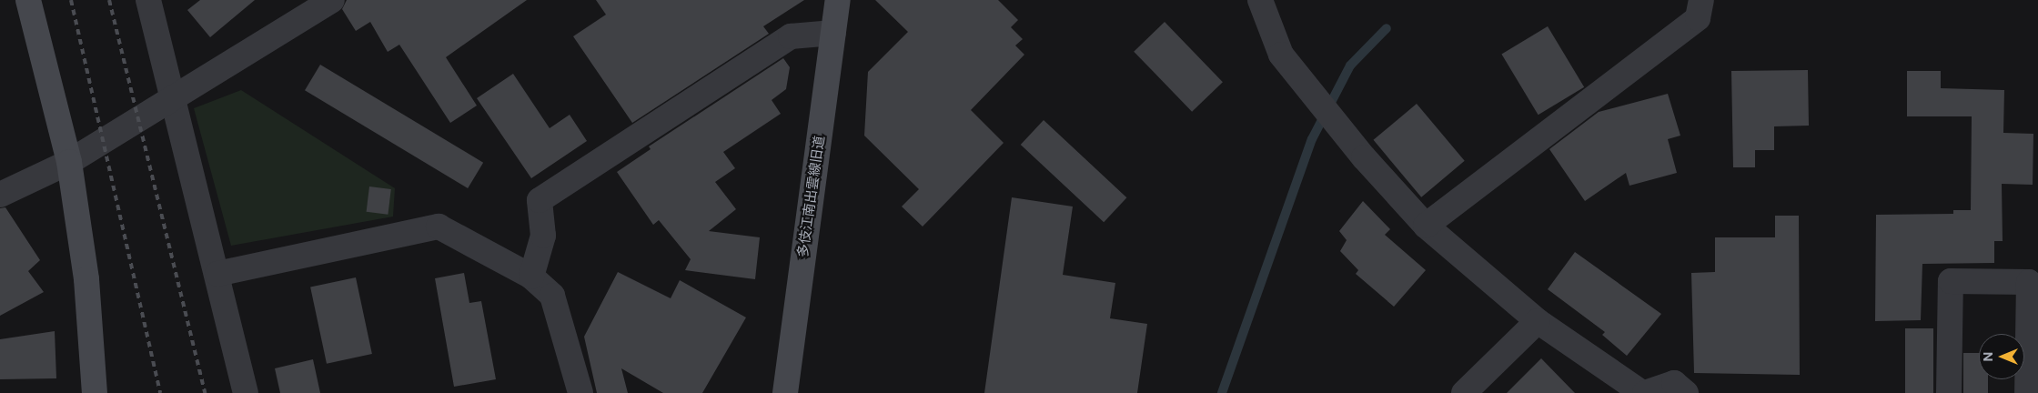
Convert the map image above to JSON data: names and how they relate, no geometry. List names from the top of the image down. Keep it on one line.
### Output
{"streets":{"street":["多伎江南出雲線旧道"]},"north":"left"}
